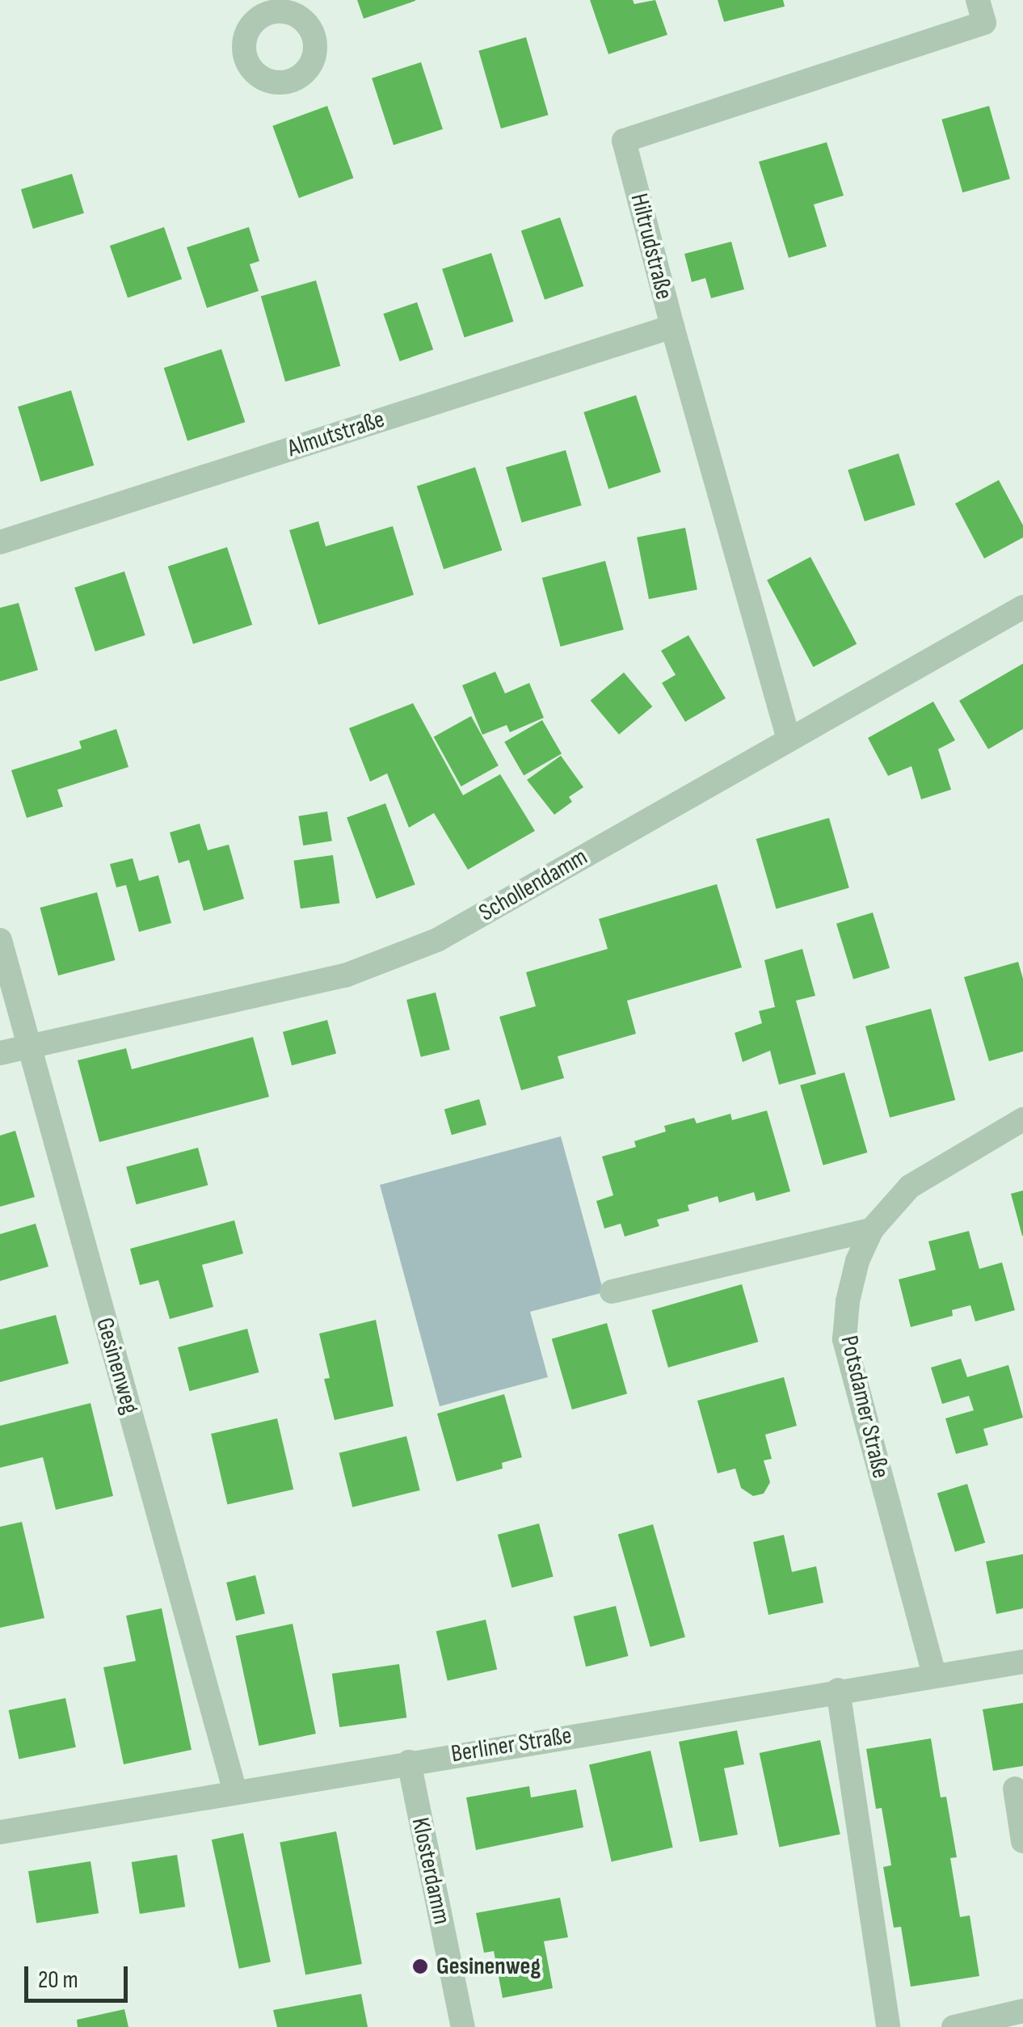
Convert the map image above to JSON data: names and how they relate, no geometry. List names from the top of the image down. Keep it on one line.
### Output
{"streets":{"street":["Hiltrudstraße","Almutstraße","Schollendamm","Gesinenweg","Potsdamer Straße","Berliner Straße","Klosterdamm"]},"crossings":[["Hiltrudstraße","Almutstraße"],["Hiltrudstraße","Schollendamm"],["Schollendamm","Gesinenweg"],["Gesinenweg","Berliner Straße"],["Potsdamer Straße","Berliner Straße"],["Berliner Straße","Klosterdamm"]],"places":["Gesinenweg"],"scale_bar":"20 m"}
